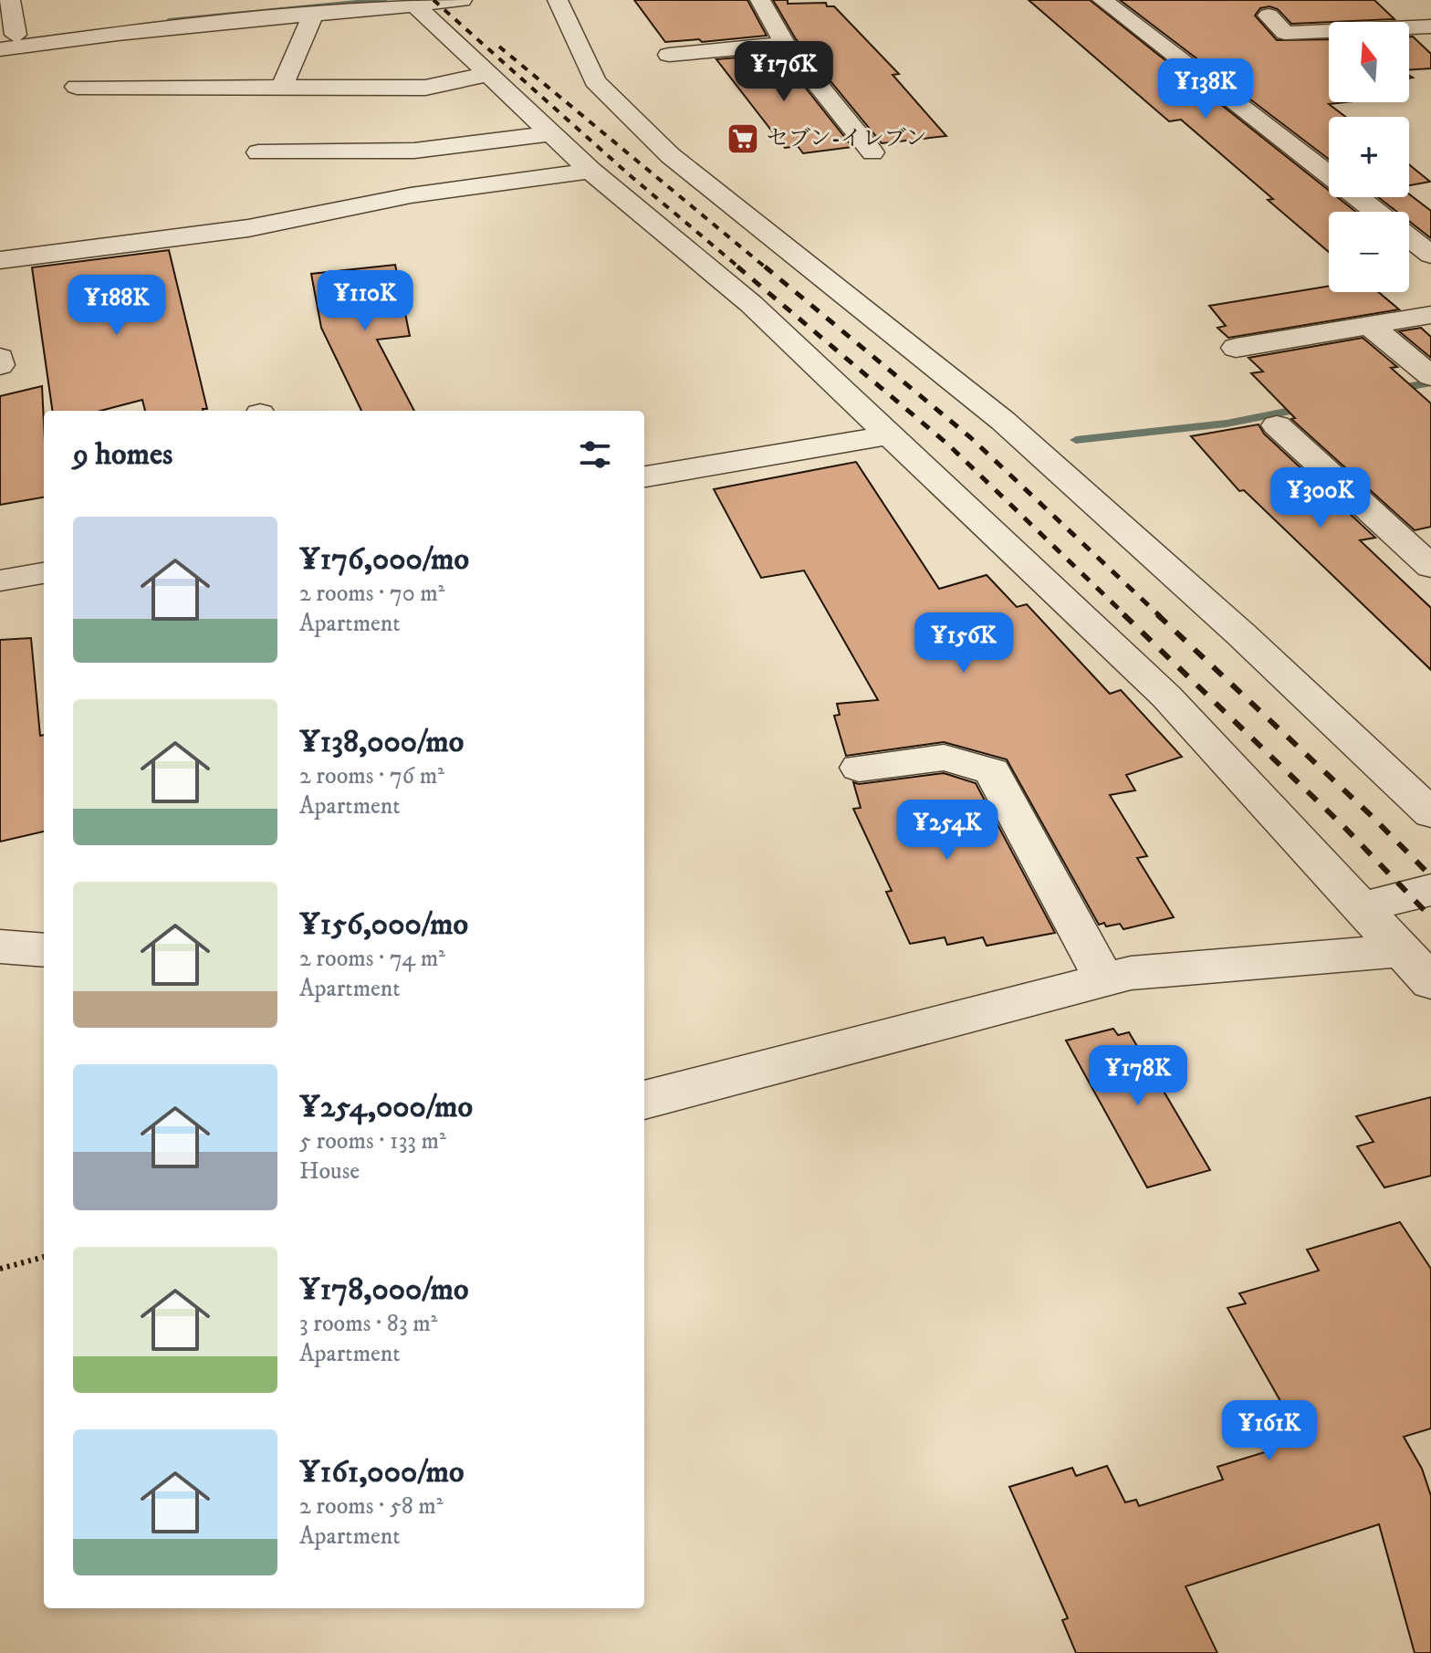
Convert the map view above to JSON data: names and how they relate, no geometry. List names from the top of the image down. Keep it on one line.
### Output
{"places":{"supermarket":["セブン-イレブン"]},"north":"top","page":{"map_buttons":["+","−"],"price":["¥176K","¥138K","¥110K","¥188K","¥300K","¥156K","¥254K","¥178K","¥161K"],"heading":"9 homes","list":[{"name":"¥176,000/mo","note":"2 rooms · 70 m² · Apartment"},{"name":"¥138,000/mo","note":"2 rooms · 76 m² · Apartment"},{"name":"¥156,000/mo","note":"2 rooms · 74 m² · Apartment"},{"name":"¥254,000/mo","note":"5 rooms · 133 m² · House"},{"name":"¥178,000/mo","note":"3 rooms · 83 m² · Apartment"},{"name":"¥161,000/mo","note":"2 rooms · 58 m² · Apartment"}]}}
